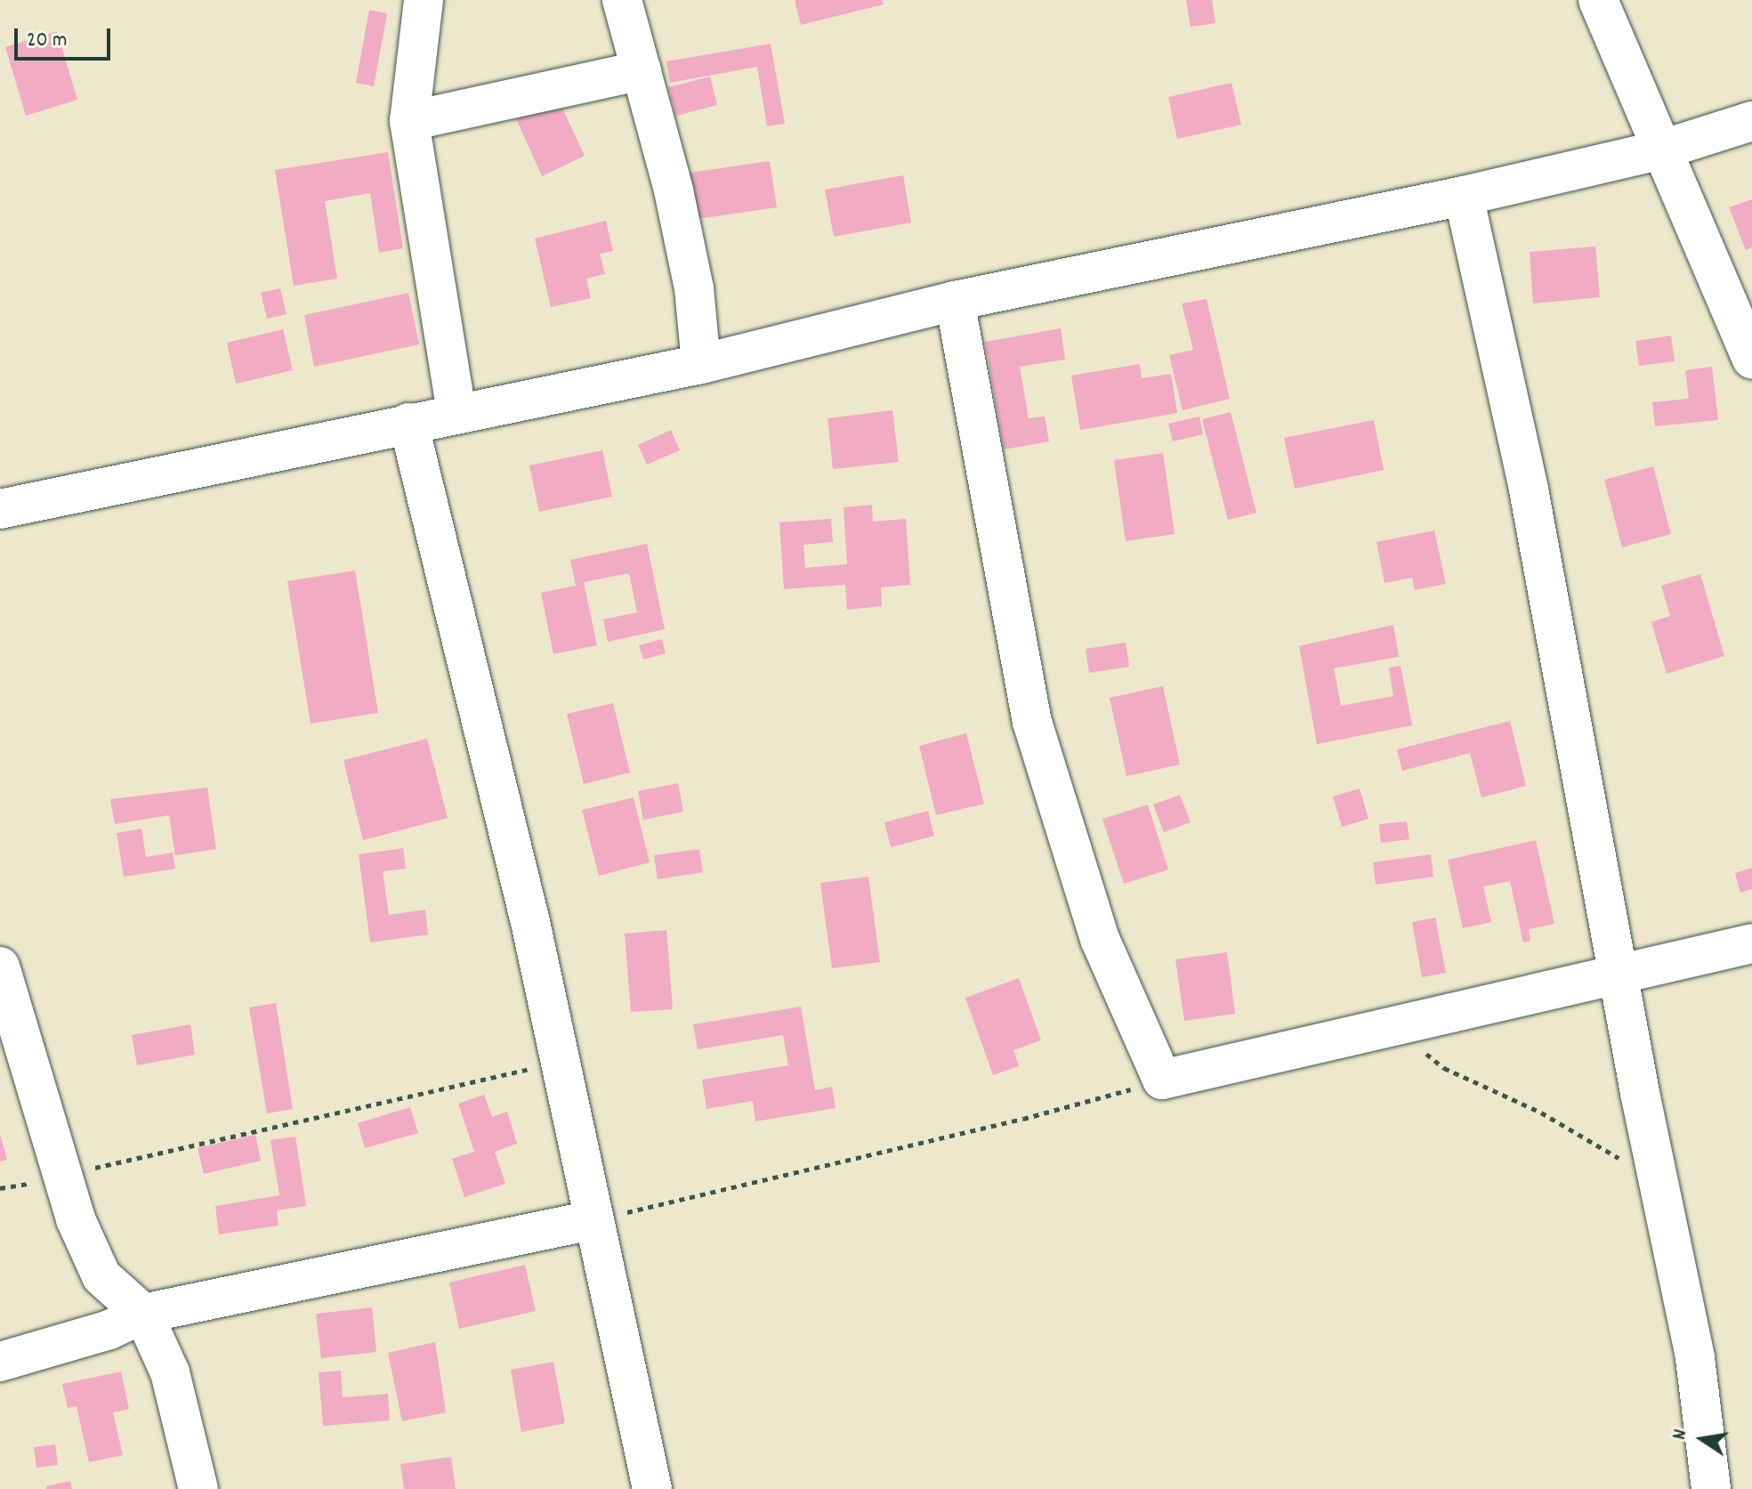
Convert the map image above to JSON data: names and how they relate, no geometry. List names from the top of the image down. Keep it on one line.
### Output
{"scale_bar":"20 m","north":"left"}
